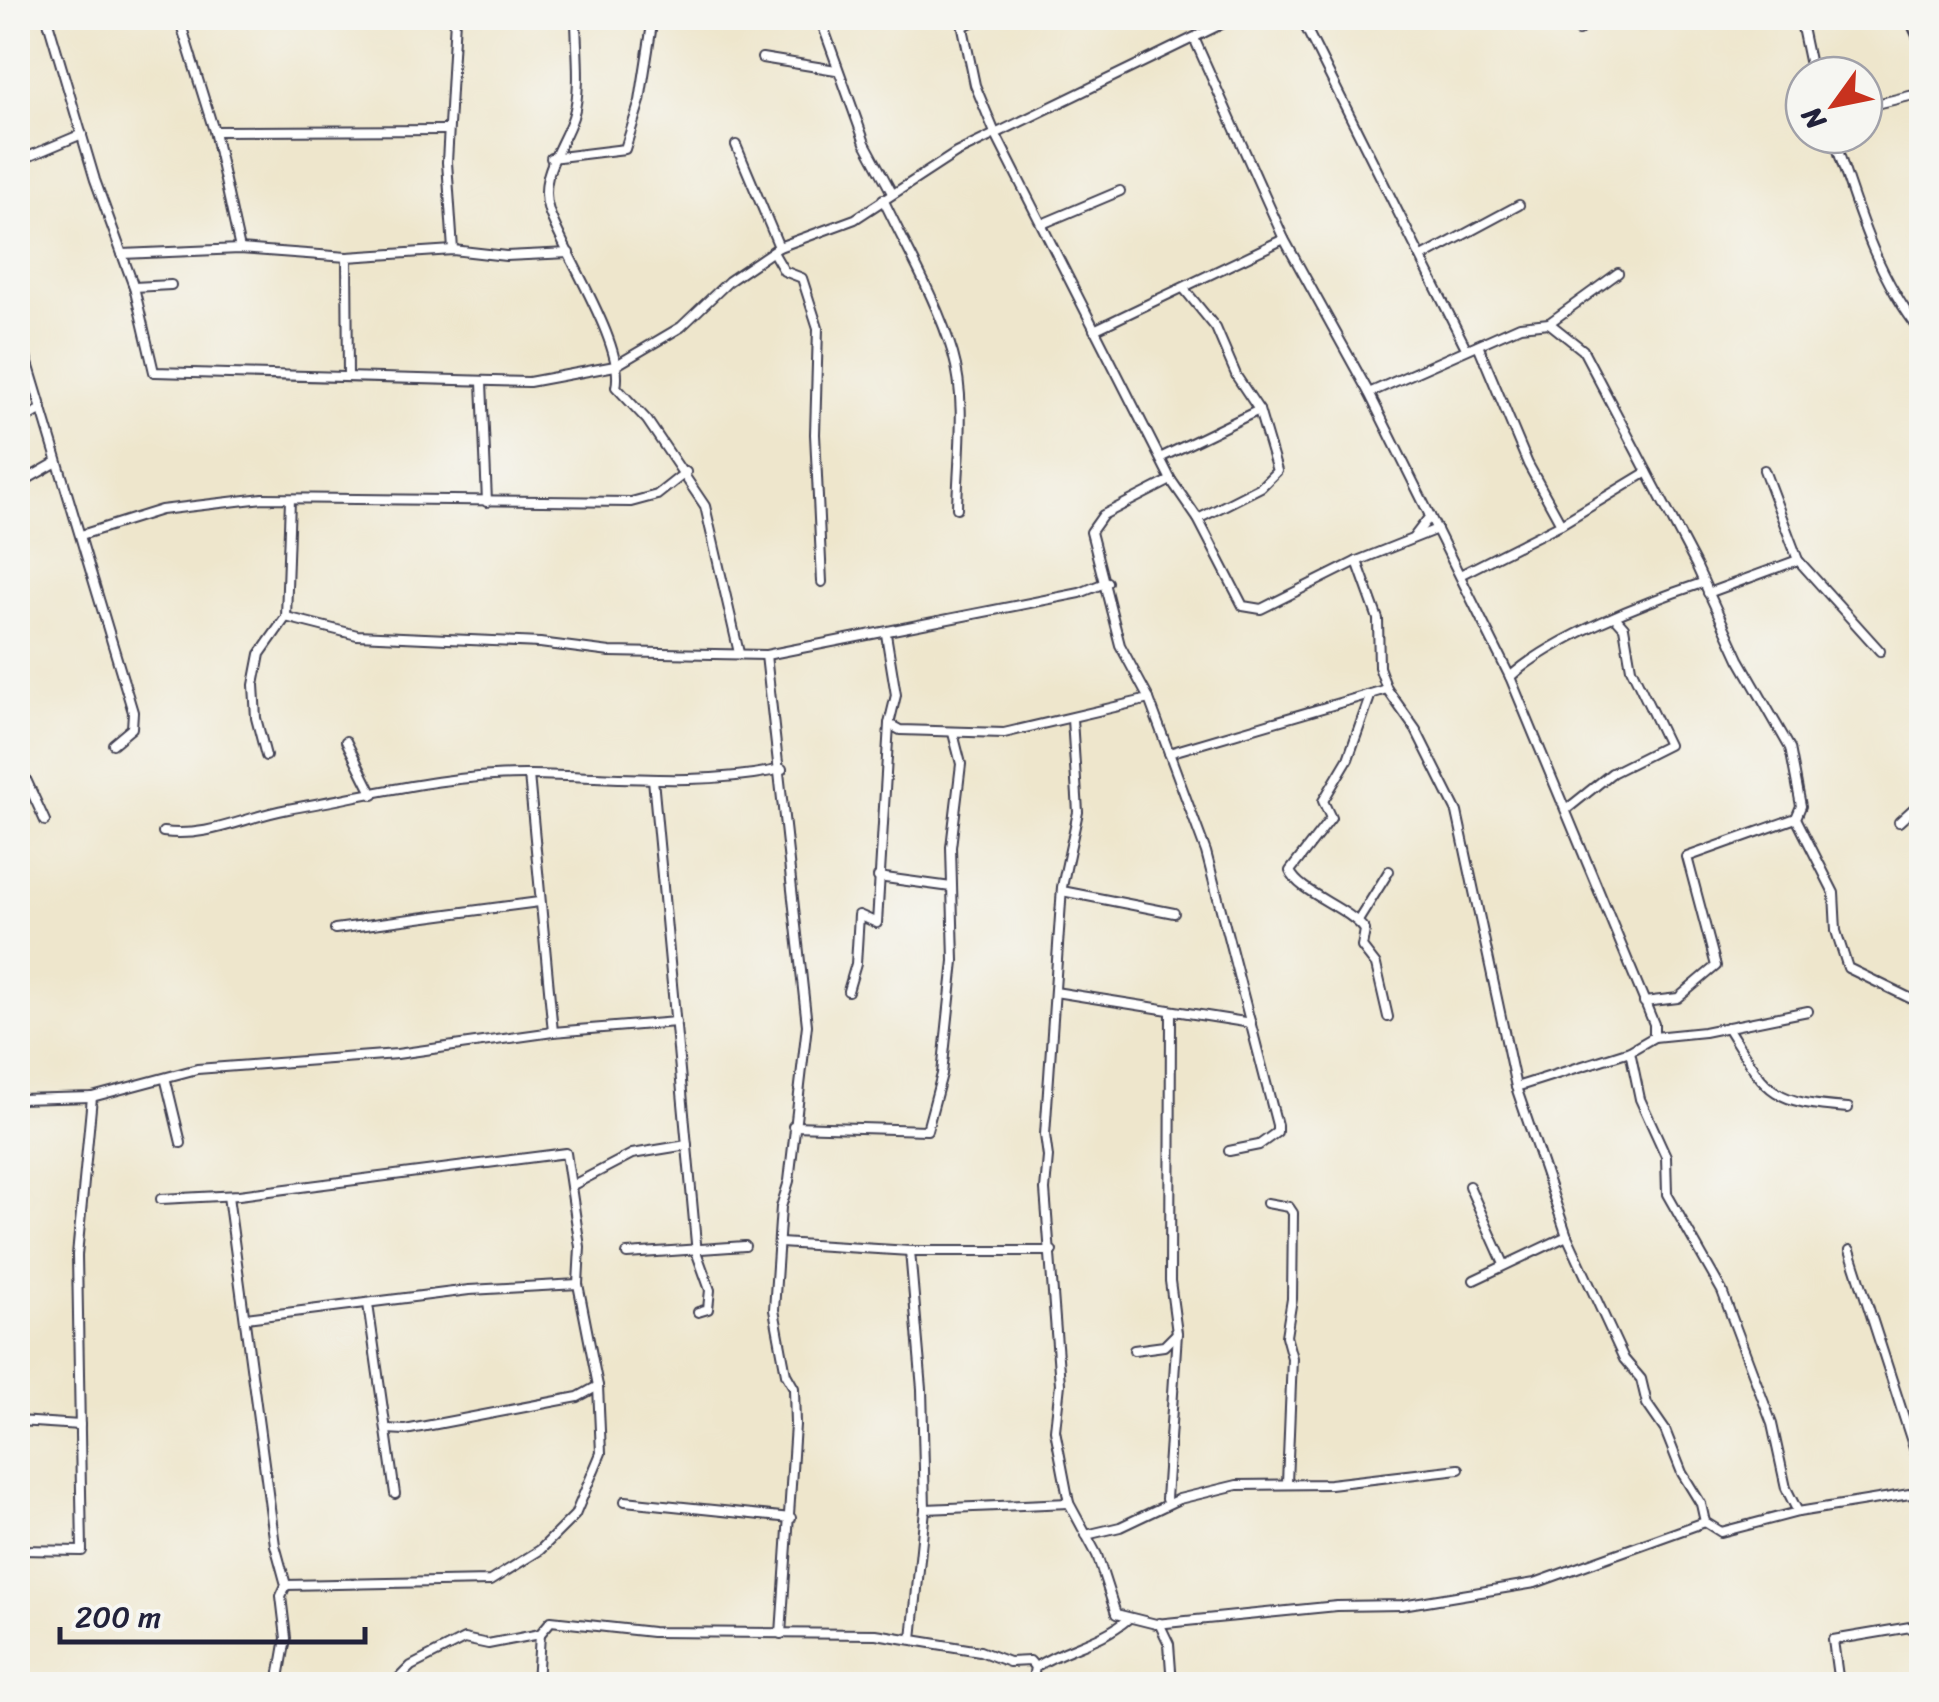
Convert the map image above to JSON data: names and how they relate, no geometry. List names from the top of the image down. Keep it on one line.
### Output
{"scale_bar":"200 m","north":"bottom left"}
